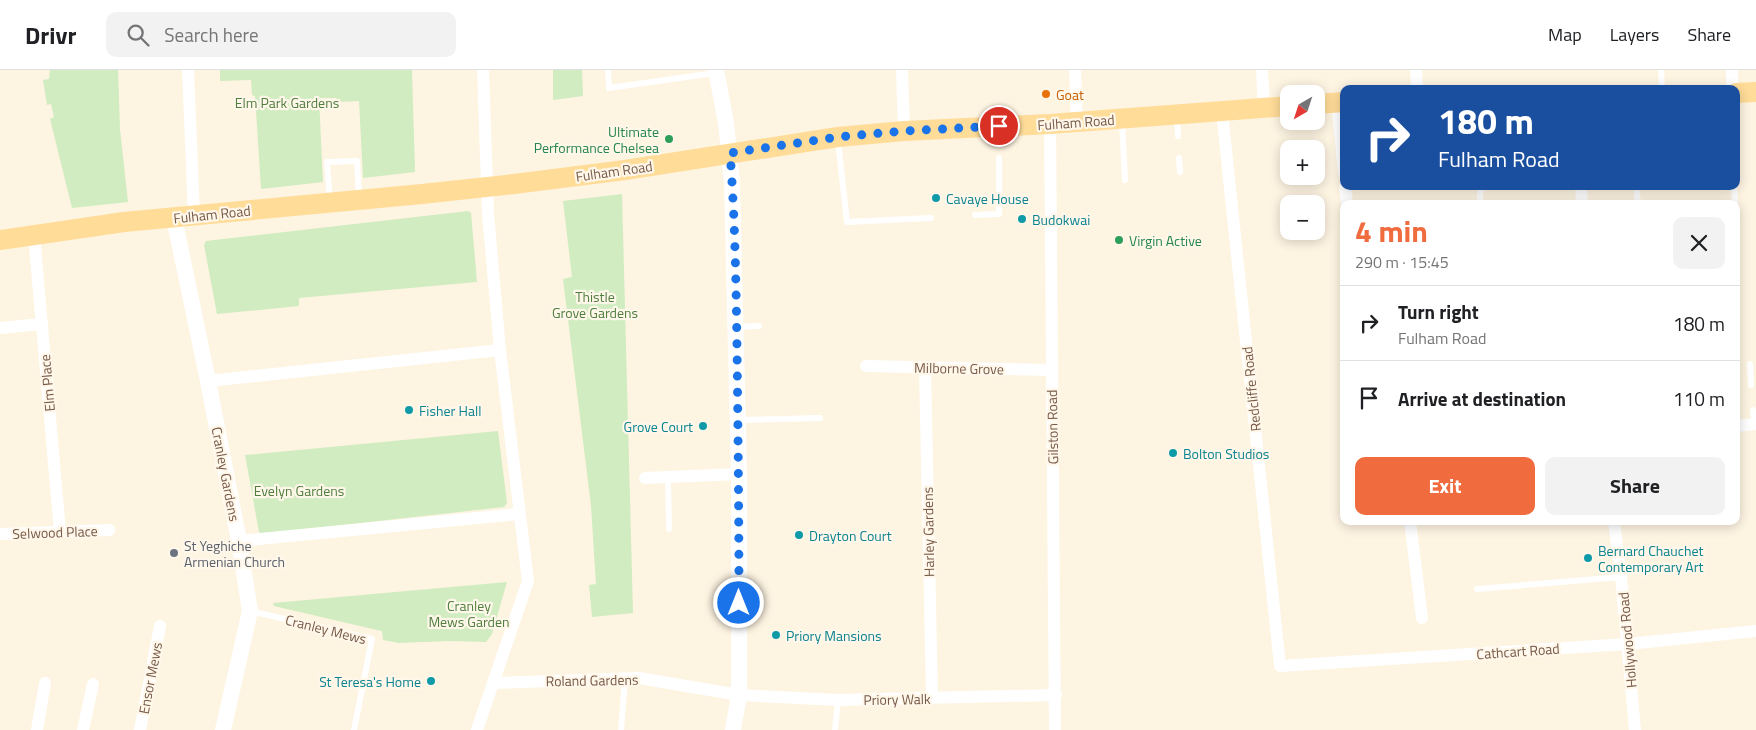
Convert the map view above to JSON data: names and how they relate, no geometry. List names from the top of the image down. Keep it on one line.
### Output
{"streets":{"main road":["Fulham Road"],"street":["Milborne Grove","Elm Place","Redcliffe Road","Gilston Road","Cranley Gardens","Selwood Place","Harley Gardens","Hollywood Road","Cathcart Road","Ensor Mews","Roland Gardens","Priory Walk"],"lane":["Cranley Mews"]},"crossings":[["Fulham Road","Elm Place"],["Fulham Road","Redcliffe Road"],["Fulham Road","Gilston Road"],["Fulham Road","Cranley Gardens"],["Milborne Grove","Gilston Road"],["Milborne Grove","Harley Gardens"],["Elm Place","Selwood Place"],["Redcliffe Road","Cathcart Road"],["Gilston Road","Priory Walk"],["Cranley Gardens","Cranley Mews"],["Harley Gardens","Priory Walk"],["Hollywood Road","Cathcart Road"],["Roland Gardens","Priory Walk"]],"parks":["Elm Park Gardens","Thistle Grove Gardens","Evelyn Gardens","Cranley Mews Garden"],"places":["Goat","Ultimate Performance Chelsea","Cavaye House","Budokwai","Virgin Active","Fisher Hall","Grove Court","Bolton Studios","Drayton Court","St Yeghiche Armenian Church","Bernard Chauchet Contemporary Art","Priory Mansions","St Teresa's Home"],"north":"bottom left","page":{"header":"Drivr","search":"Search here","nav":["Map","Layers","Share"],"map_buttons":["+","−"],"turn":["180 m","Fulham Road"],"heading":["4 min","290 m · 15:45"],"list":[{"name":"Turn right","note":"Fulham Road","value":"180 m"},{"name":"Arrive at destination","value":"110 m"}],"buttons":["Exit","Share"]}}
